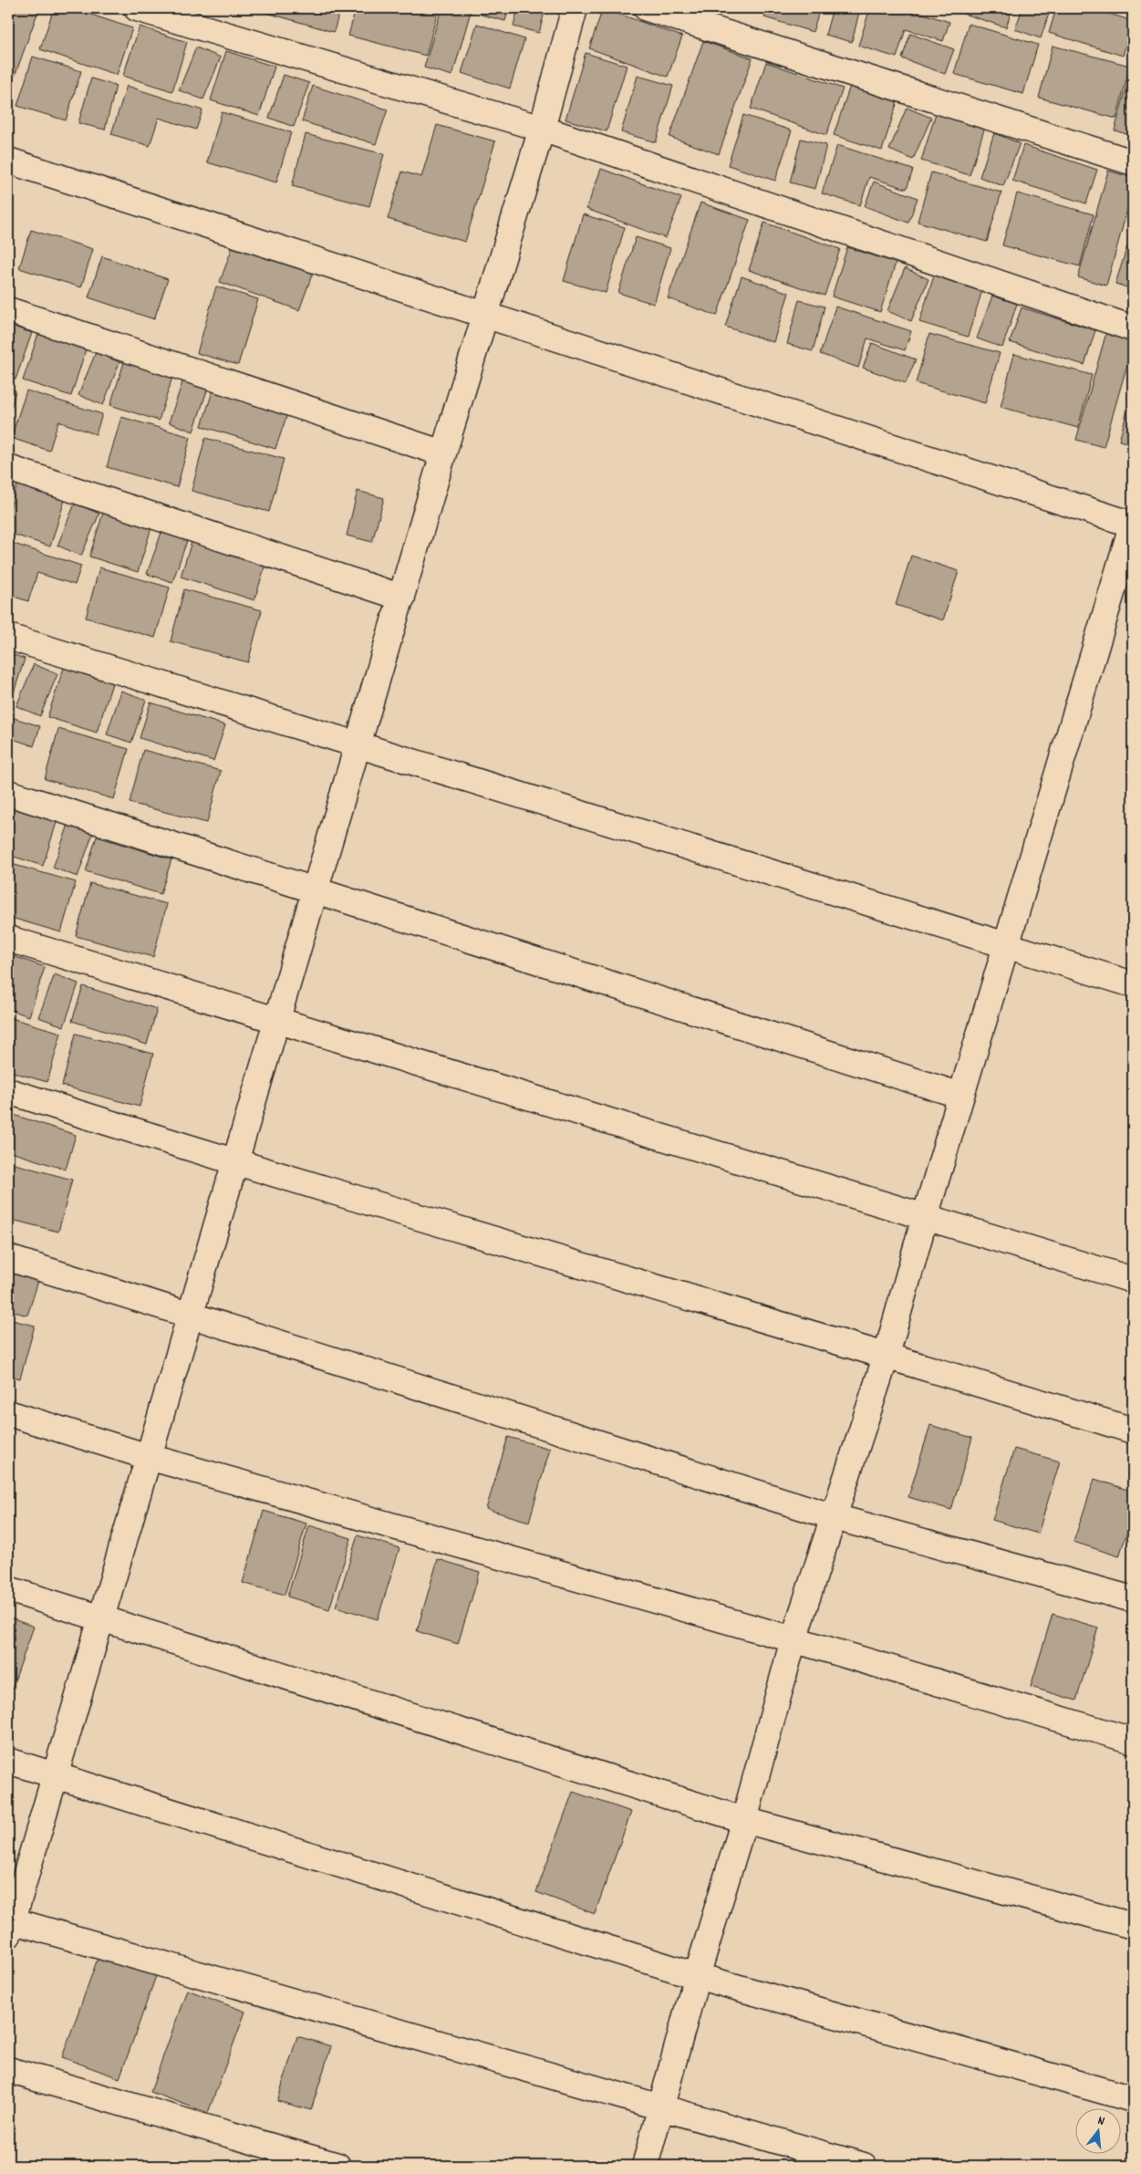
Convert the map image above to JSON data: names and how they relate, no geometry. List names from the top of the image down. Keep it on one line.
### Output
{"north":"top"}
